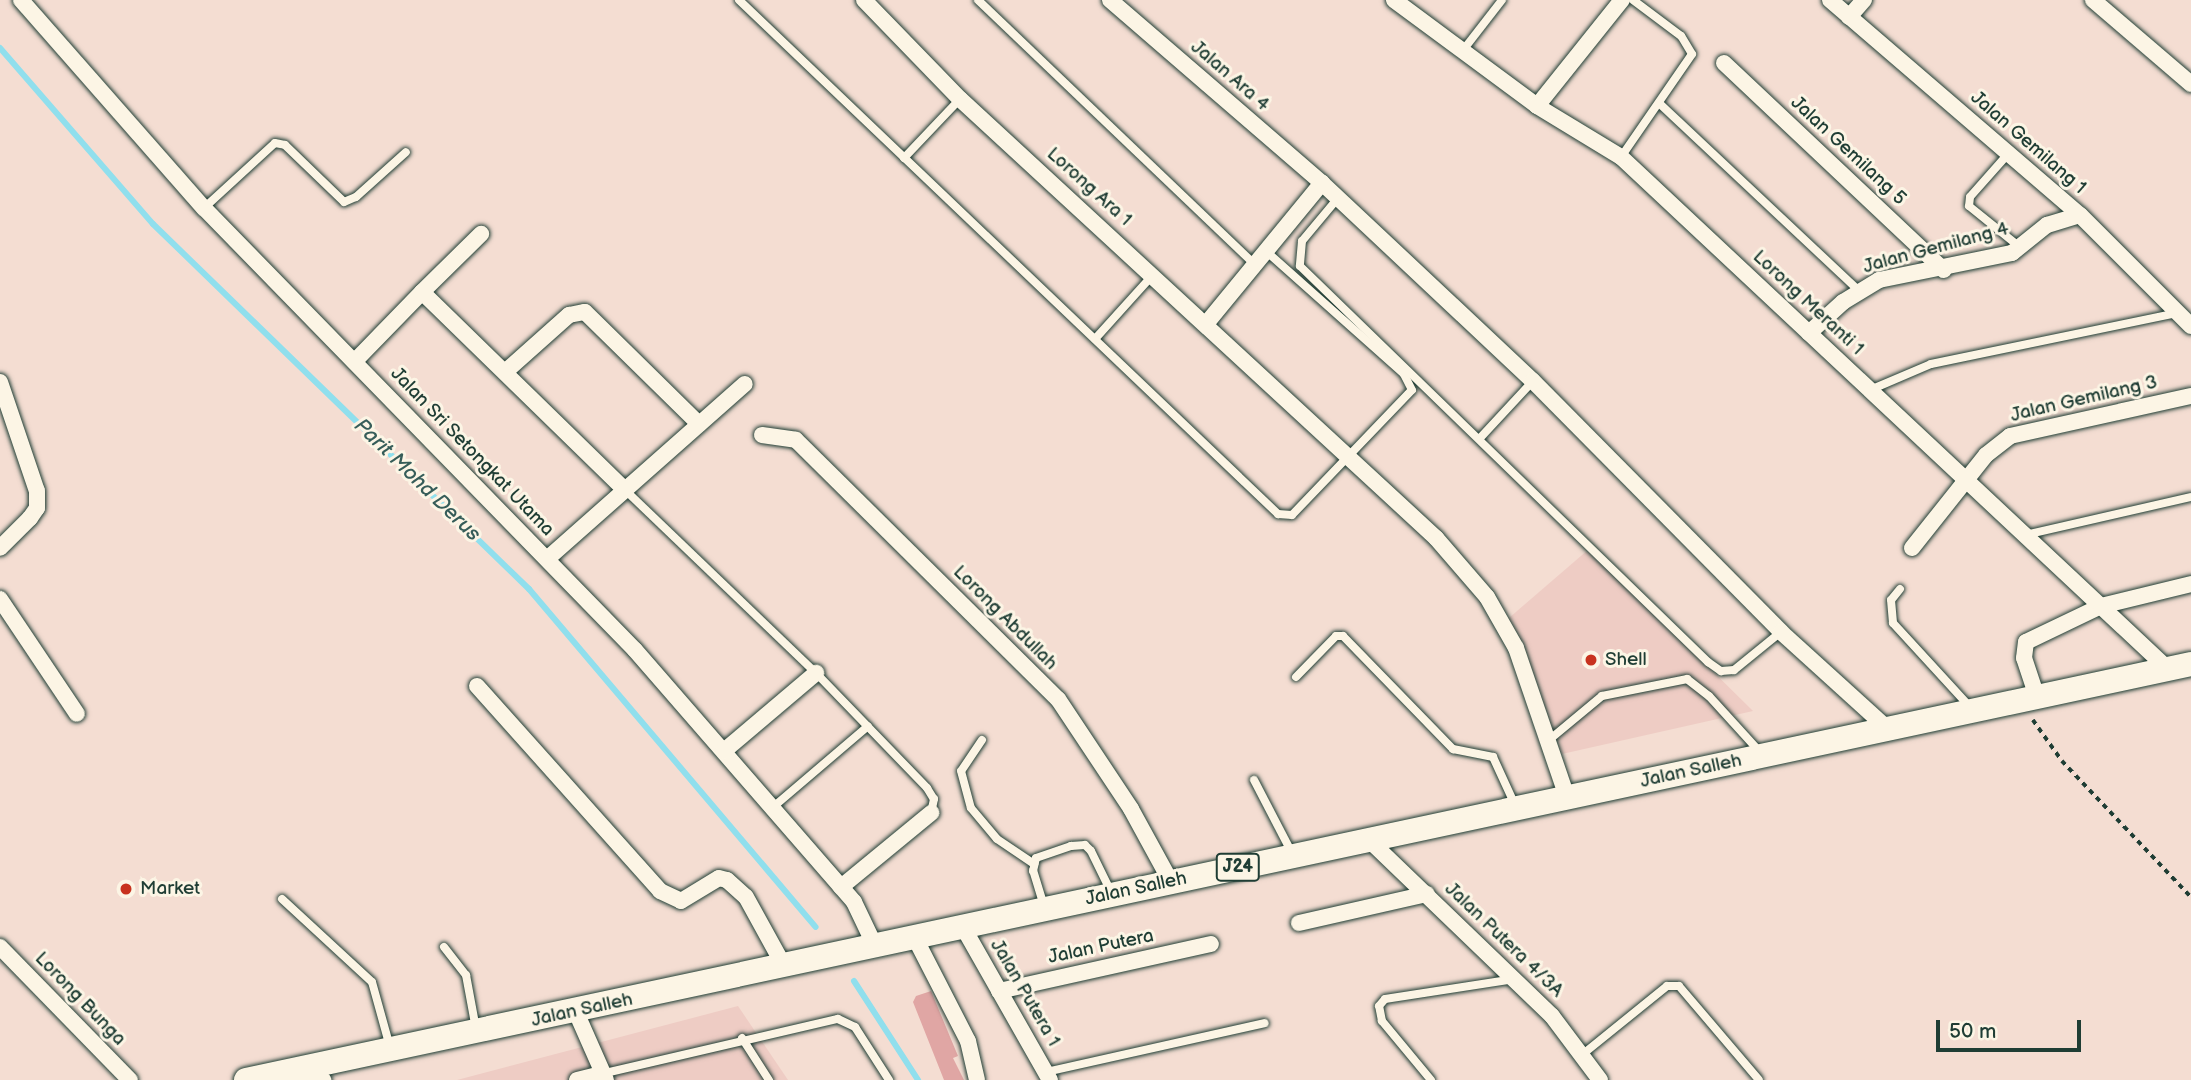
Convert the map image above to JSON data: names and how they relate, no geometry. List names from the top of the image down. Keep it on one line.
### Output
{"streets":{"main road":["Jalan Salleh","J24"],"street":["Jalan Ara 4","Jalan Gemilang 1","Jalan Gemilang 5","Lorong Ara 1","Jalan Gemilang 4","Lorong Meranti 1","Jalan Gemilang 3","Jalan Sri Setongkat Utama","Lorong Abdullah","Jalan Putera 4/3A","Jalan Putera","Jalan Putera 1","Lorong Bunga"]},"crossings":[["Jalan Ara 4","Jalan Salleh"],["Jalan Gemilang 1","Jalan Gemilang 4"],["Jalan Gemilang 5","Jalan Gemilang 4"],["Lorong Ara 1","Jalan Salleh"],["Jalan Gemilang 4","Lorong Meranti 1"],["Lorong Meranti 1","Jalan Gemilang 3"],["Lorong Meranti 1","Jalan Salleh"],["Jalan Sri Setongkat Utama","Jalan Salleh"],["Lorong Abdullah","Jalan Salleh"],["Jalan Salleh","Jalan Putera 4/3A"],["Jalan Salleh","Jalan Putera 1"],["Jalan Putera","Jalan Putera 1"]],"water":["Parit Mohd Derus"],"places":["Shell","Market"],"scale_bar":"50 m"}
